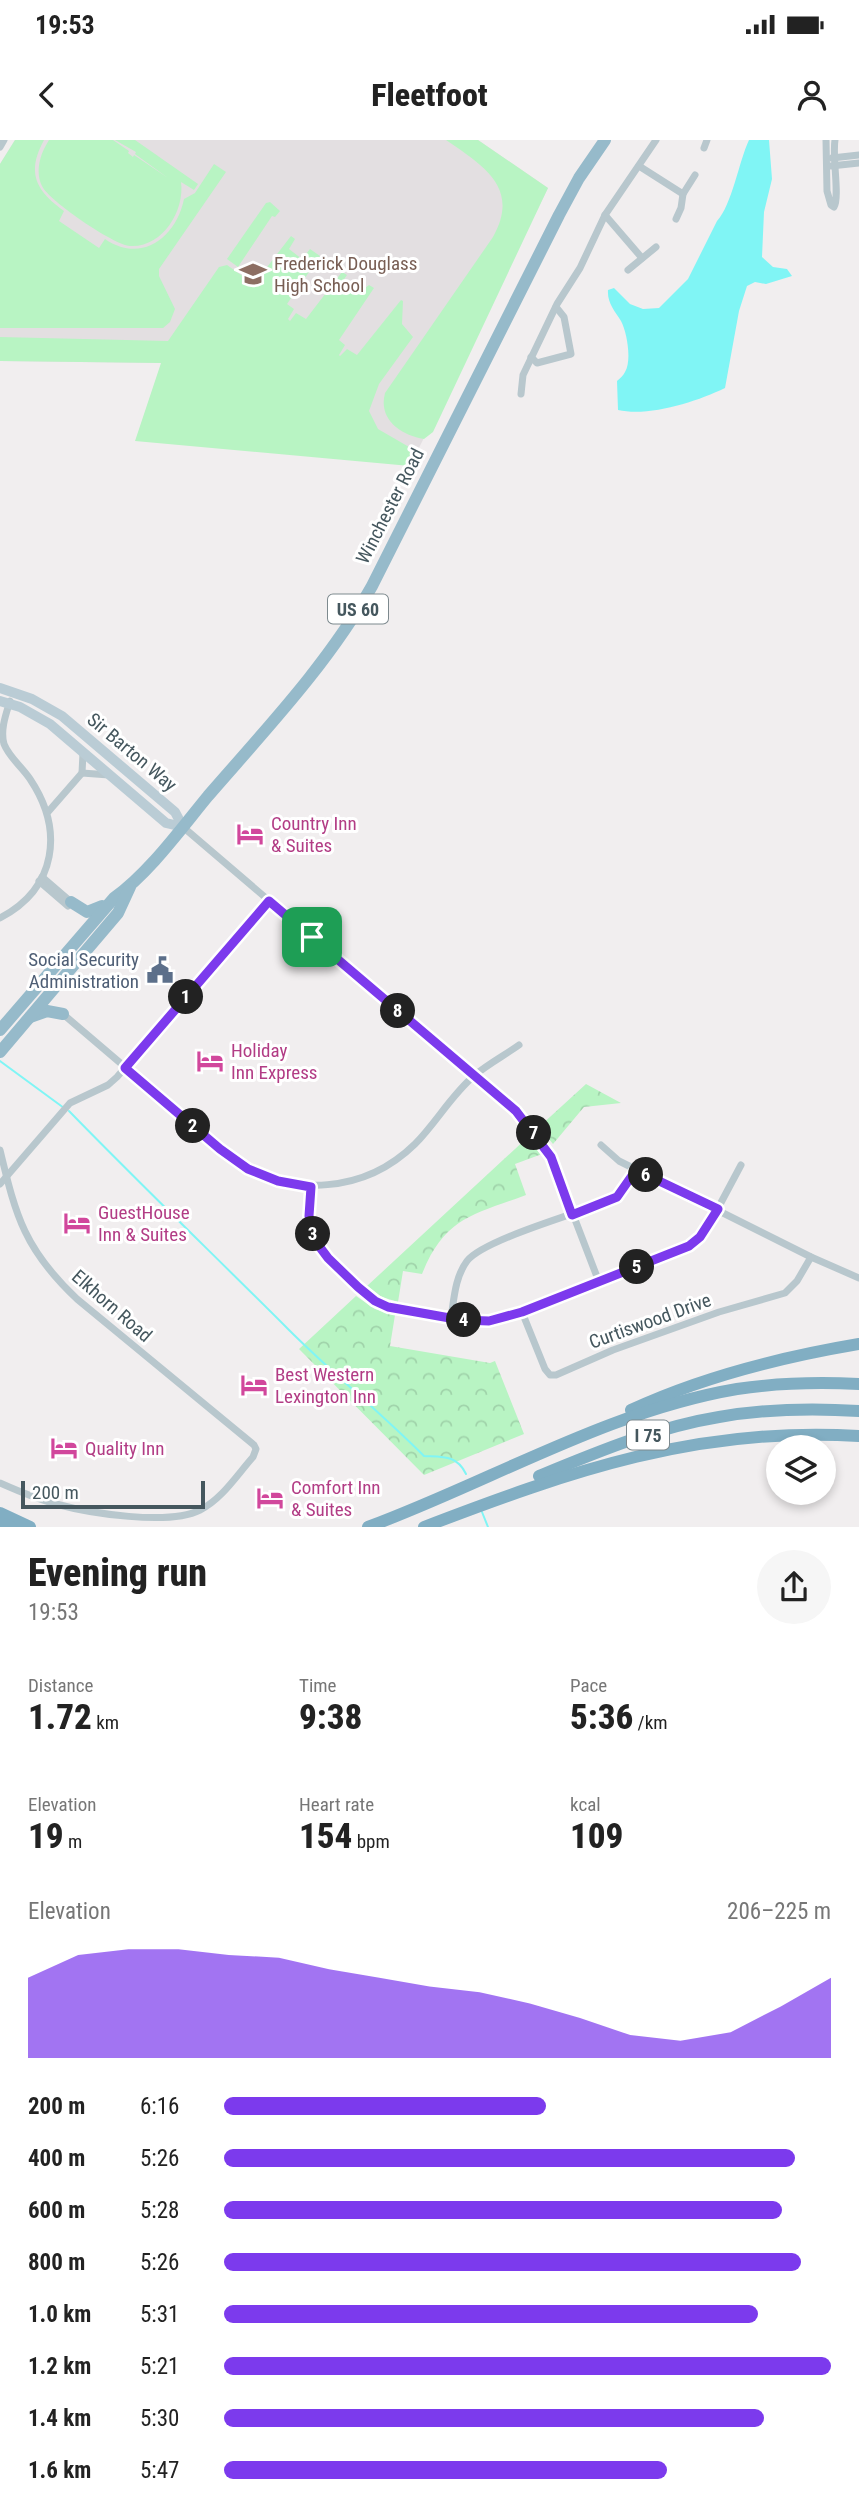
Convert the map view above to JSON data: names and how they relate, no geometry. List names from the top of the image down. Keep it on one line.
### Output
{"streets":{"highway":["Winchester Road","US 60","I 75"],"main road":["Sir Barton Way"],"street":["Elkhorn Road","Curtiswood Drive"]},"crossings":[["Winchester Road","Sir Barton Way"]],"places":{"school or university":["Frederick Douglass High School"],"hotel":["Country Inn & Suites","Holiday Inn Express","GuestHouse Inn & Suites","Best Western Lexington Inn","Quality Inn","Comfort Inn & Suites"],"public building":["Social Security Administration"]},"scale_bar":"200 m","page":{"status":"19:53","header":"Fleetfoot","pins":["1","8","2","7","6","3","5","4"],"scale":"200 m","heading":["Evening run","19:53"],"stats":[["Distance","1.72 km"],["Time","9:38"],["Pace","5:36 /km"],["Elevation","19 m"],["Heart rate","154 bpm"],["kcal","109"]],"chart":["Elevation","206–225 m"],"list":[{"name":"200 m","note":"6:16"},{"name":"400 m","note":"5:26"},{"name":"600 m","note":"5:28"},{"name":"800 m","note":"5:26"},{"name":"1.0 km","note":"5:31"},{"name":"1.2 km","note":"5:21"},{"name":"1.4 km","note":"5:30"},{"name":"1.6 km","note":"5:47"}]}}
